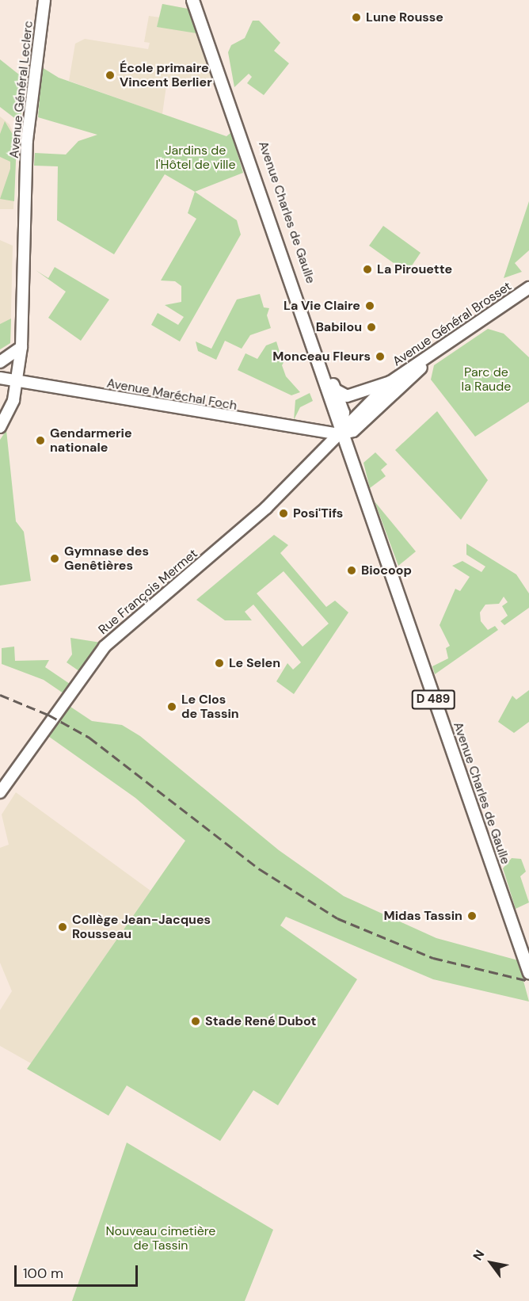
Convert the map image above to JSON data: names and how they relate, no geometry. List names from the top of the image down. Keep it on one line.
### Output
{"streets":{"main road":["Avenue Général Leclerc","Avenue Charles de Gaulle","Avenue Général Brosset","Avenue Maréchal Foch","Rue François Mermet","D 489"]},"crossings":[["Avenue Général Leclerc","Avenue Maréchal Foch"],["Avenue Charles de Gaulle","Avenue Général Brosset"],["Avenue Charles de Gaulle","Avenue Maréchal Foch"],["Avenue Charles de Gaulle","Rue François Mermet"],["Avenue Général Brosset","Avenue Maréchal Foch"],["Avenue Général Brosset","Rue François Mermet"],["Avenue Maréchal Foch","Rue François Mermet"]],"parks":["Jardins de l'Hôtel de ville","Parc de la Raude","Nouveau cimetière de Tassin"],"places":["Lune Rousse","École primaire Vincent Berlier","La Pirouette","La Vie Claire","Babilou","Monceau Fleurs","Gendarmerie nationale","Posi'Tifs","Gymnase des Genêtières","Biocoop","Le Selen","Le Clos de Tassin","Midas Tassin","Collège Jean-Jacques Rousseau","Stade René Dubot"],"scale_bar":"100 m","north":"top left"}
